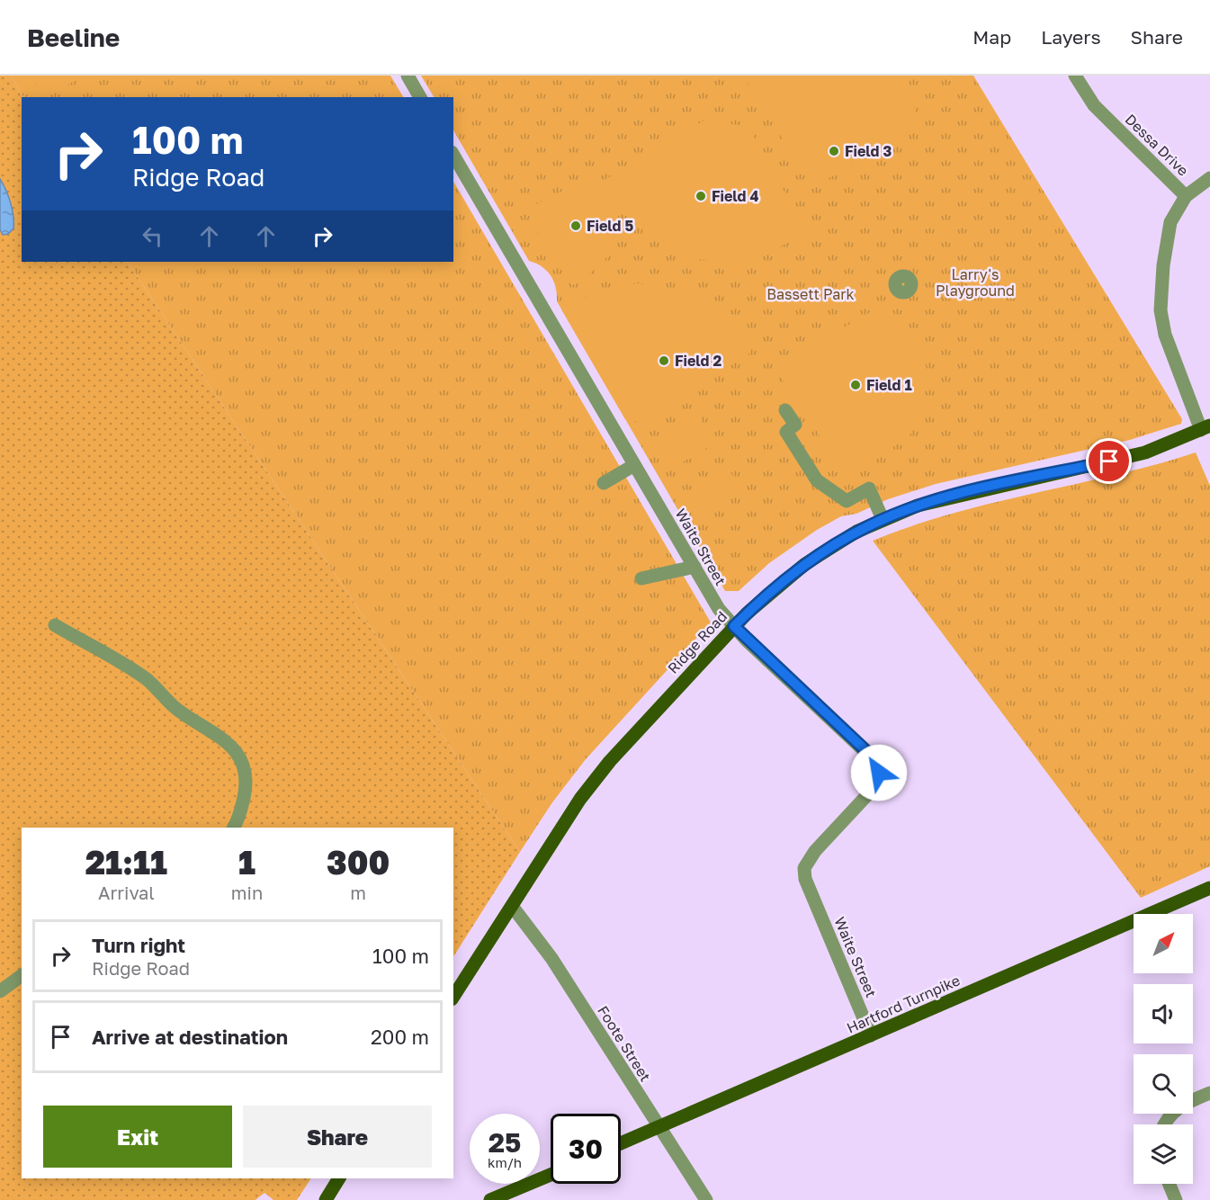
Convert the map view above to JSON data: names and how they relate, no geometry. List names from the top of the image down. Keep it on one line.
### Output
{"streets":{"main road":["Ridge Road","Hartford Turnpike"],"street":["Dessa Drive","Waite Street","Foote Street"]},"crossings":[["Dessa Drive","Ridge Road"],["Waite Street","Ridge Road"],["Waite Street","Hartford Turnpike"],["Ridge Road","Foote Street"],["Hartford Turnpike","Foote Street"]],"parks":["Larry's Playground","Bassett Park"],"places":["Field 3","Field 4","Field 5","Field 2","Field 1"],"north":"top right","page":{"header":"Beeline","nav":["Map","Layers","Share"],"turn":["100 m","Ridge Road"],"eta":["21:11","Arrival","1","min","300","m"],"list":[{"name":"Turn right","note":"Ridge Road","value":"100 m"},{"name":"Arrive at destination","value":"200 m"}],"buttons":["Exit","Share"],"speed":"25 km/h","limit":"30"}}
